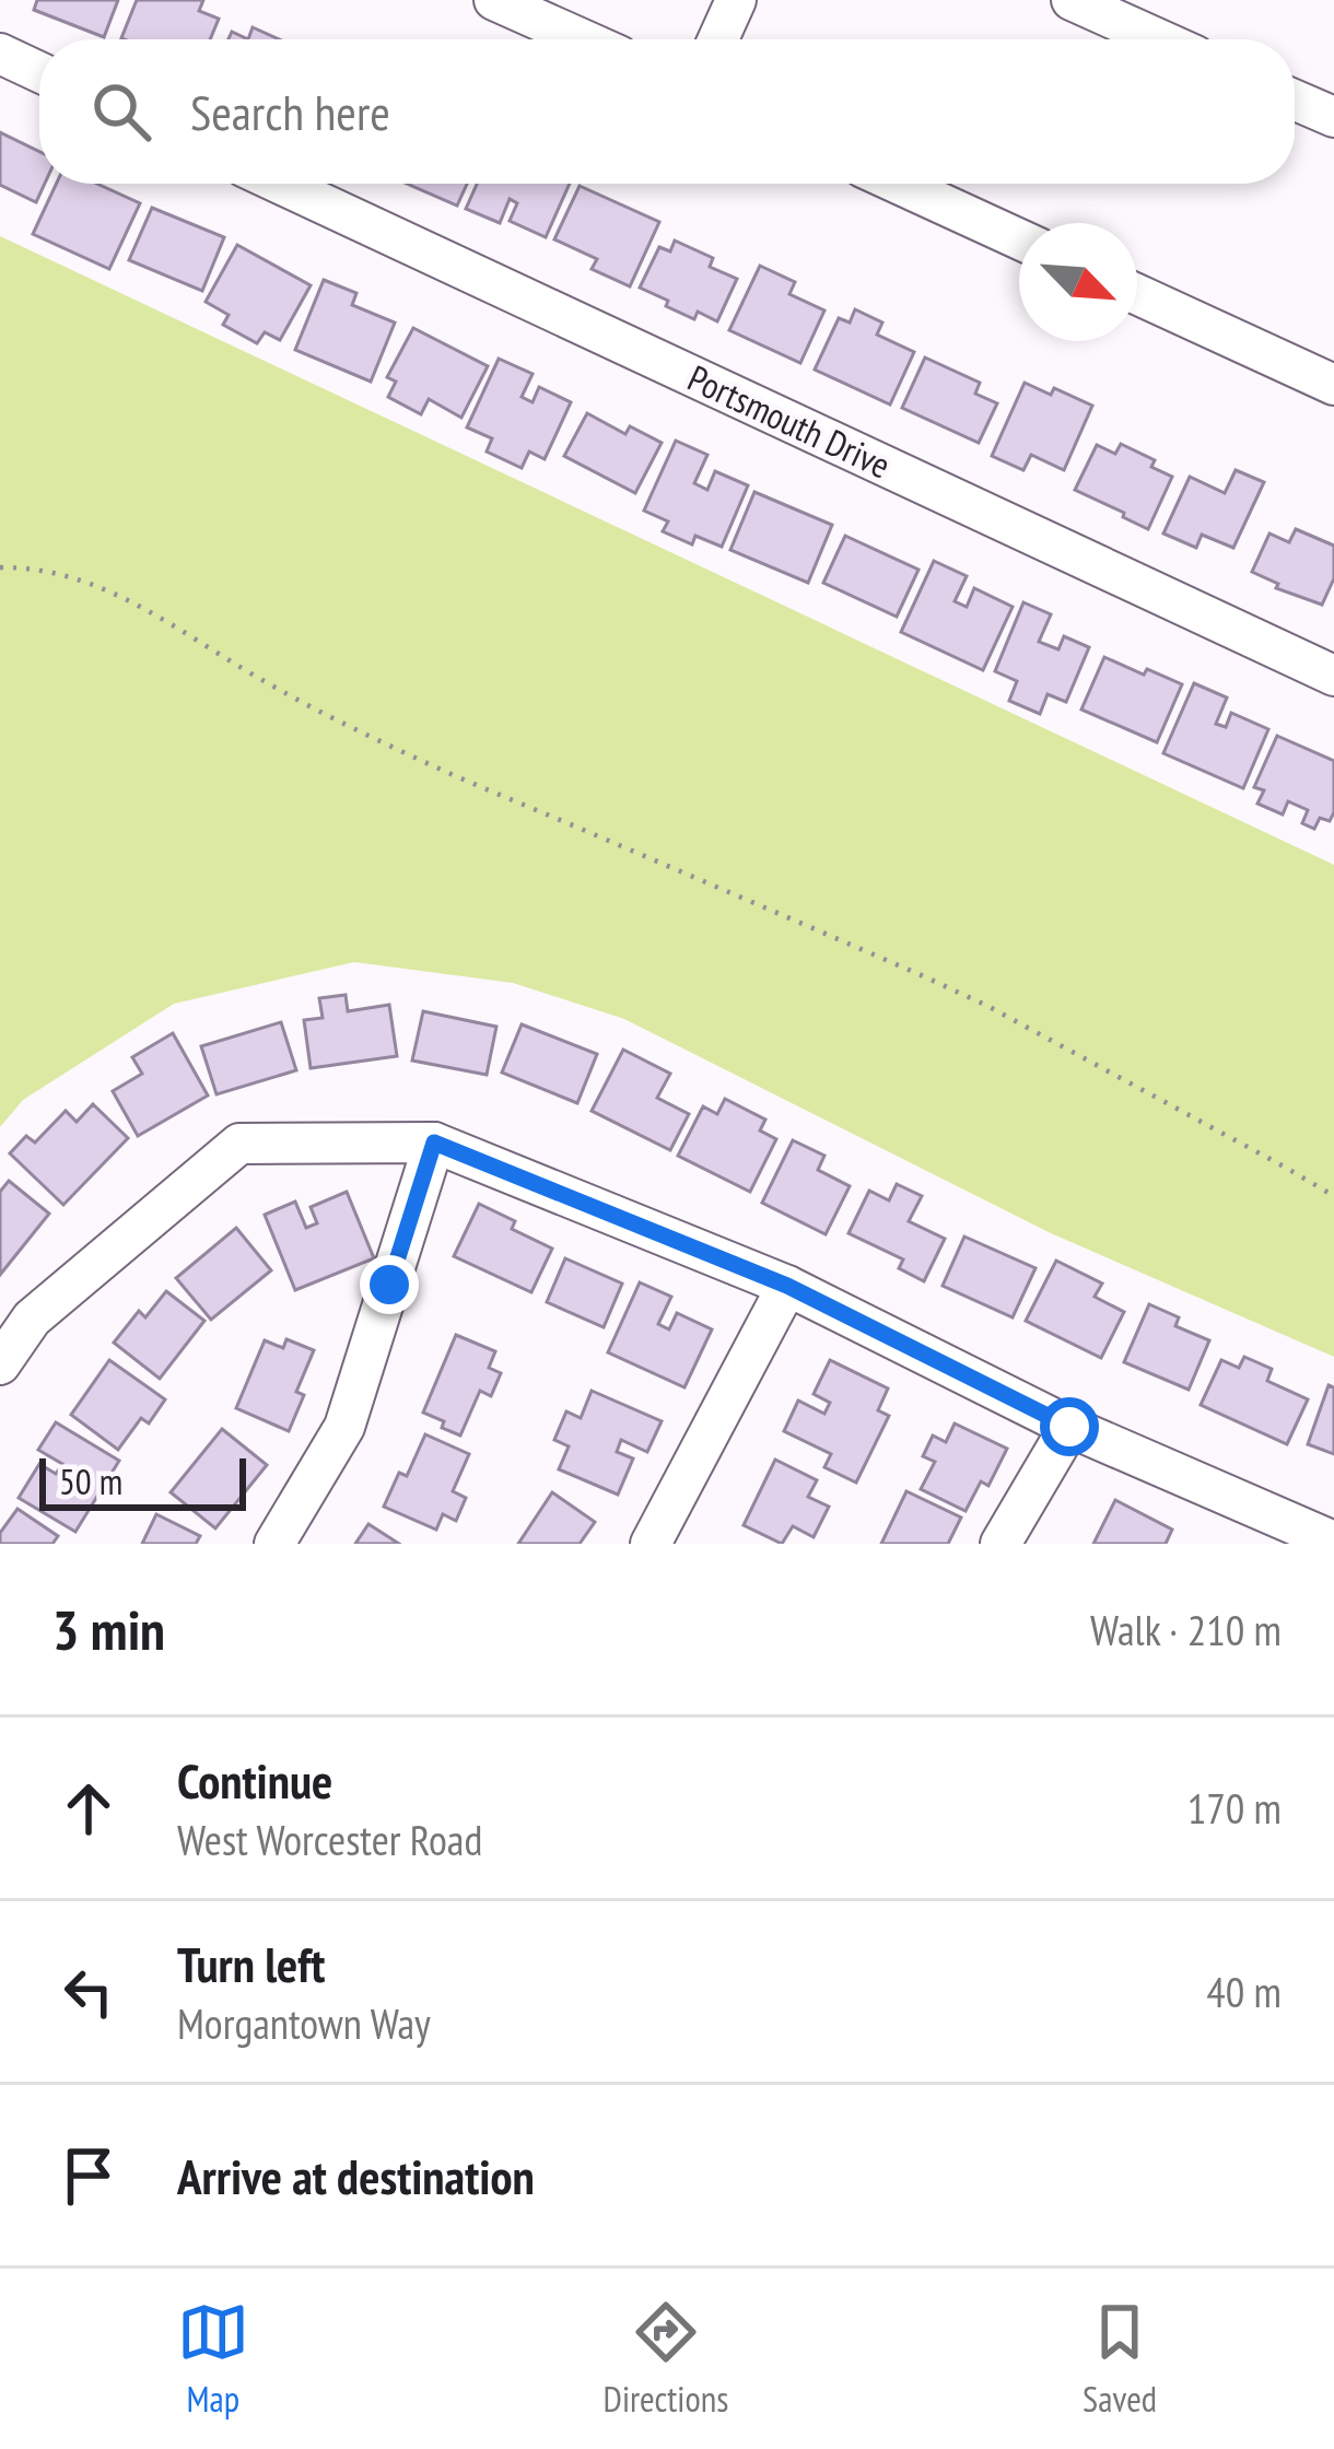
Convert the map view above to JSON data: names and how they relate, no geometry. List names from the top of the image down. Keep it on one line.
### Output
{"streets":{"street":["Portsmouth Drive"]},"scale_bar":"50 m","north":"bottom right","page":{"search":"Search here","scale":"50 m","heading":["3 min","Walk · 210 m"],"list":[["Continue","West Worcester Road","170 m"],["Turn left","Morgantown Way","40 m"],"Arrive at destination"],"nav":["Map","Directions","Saved"]}}
